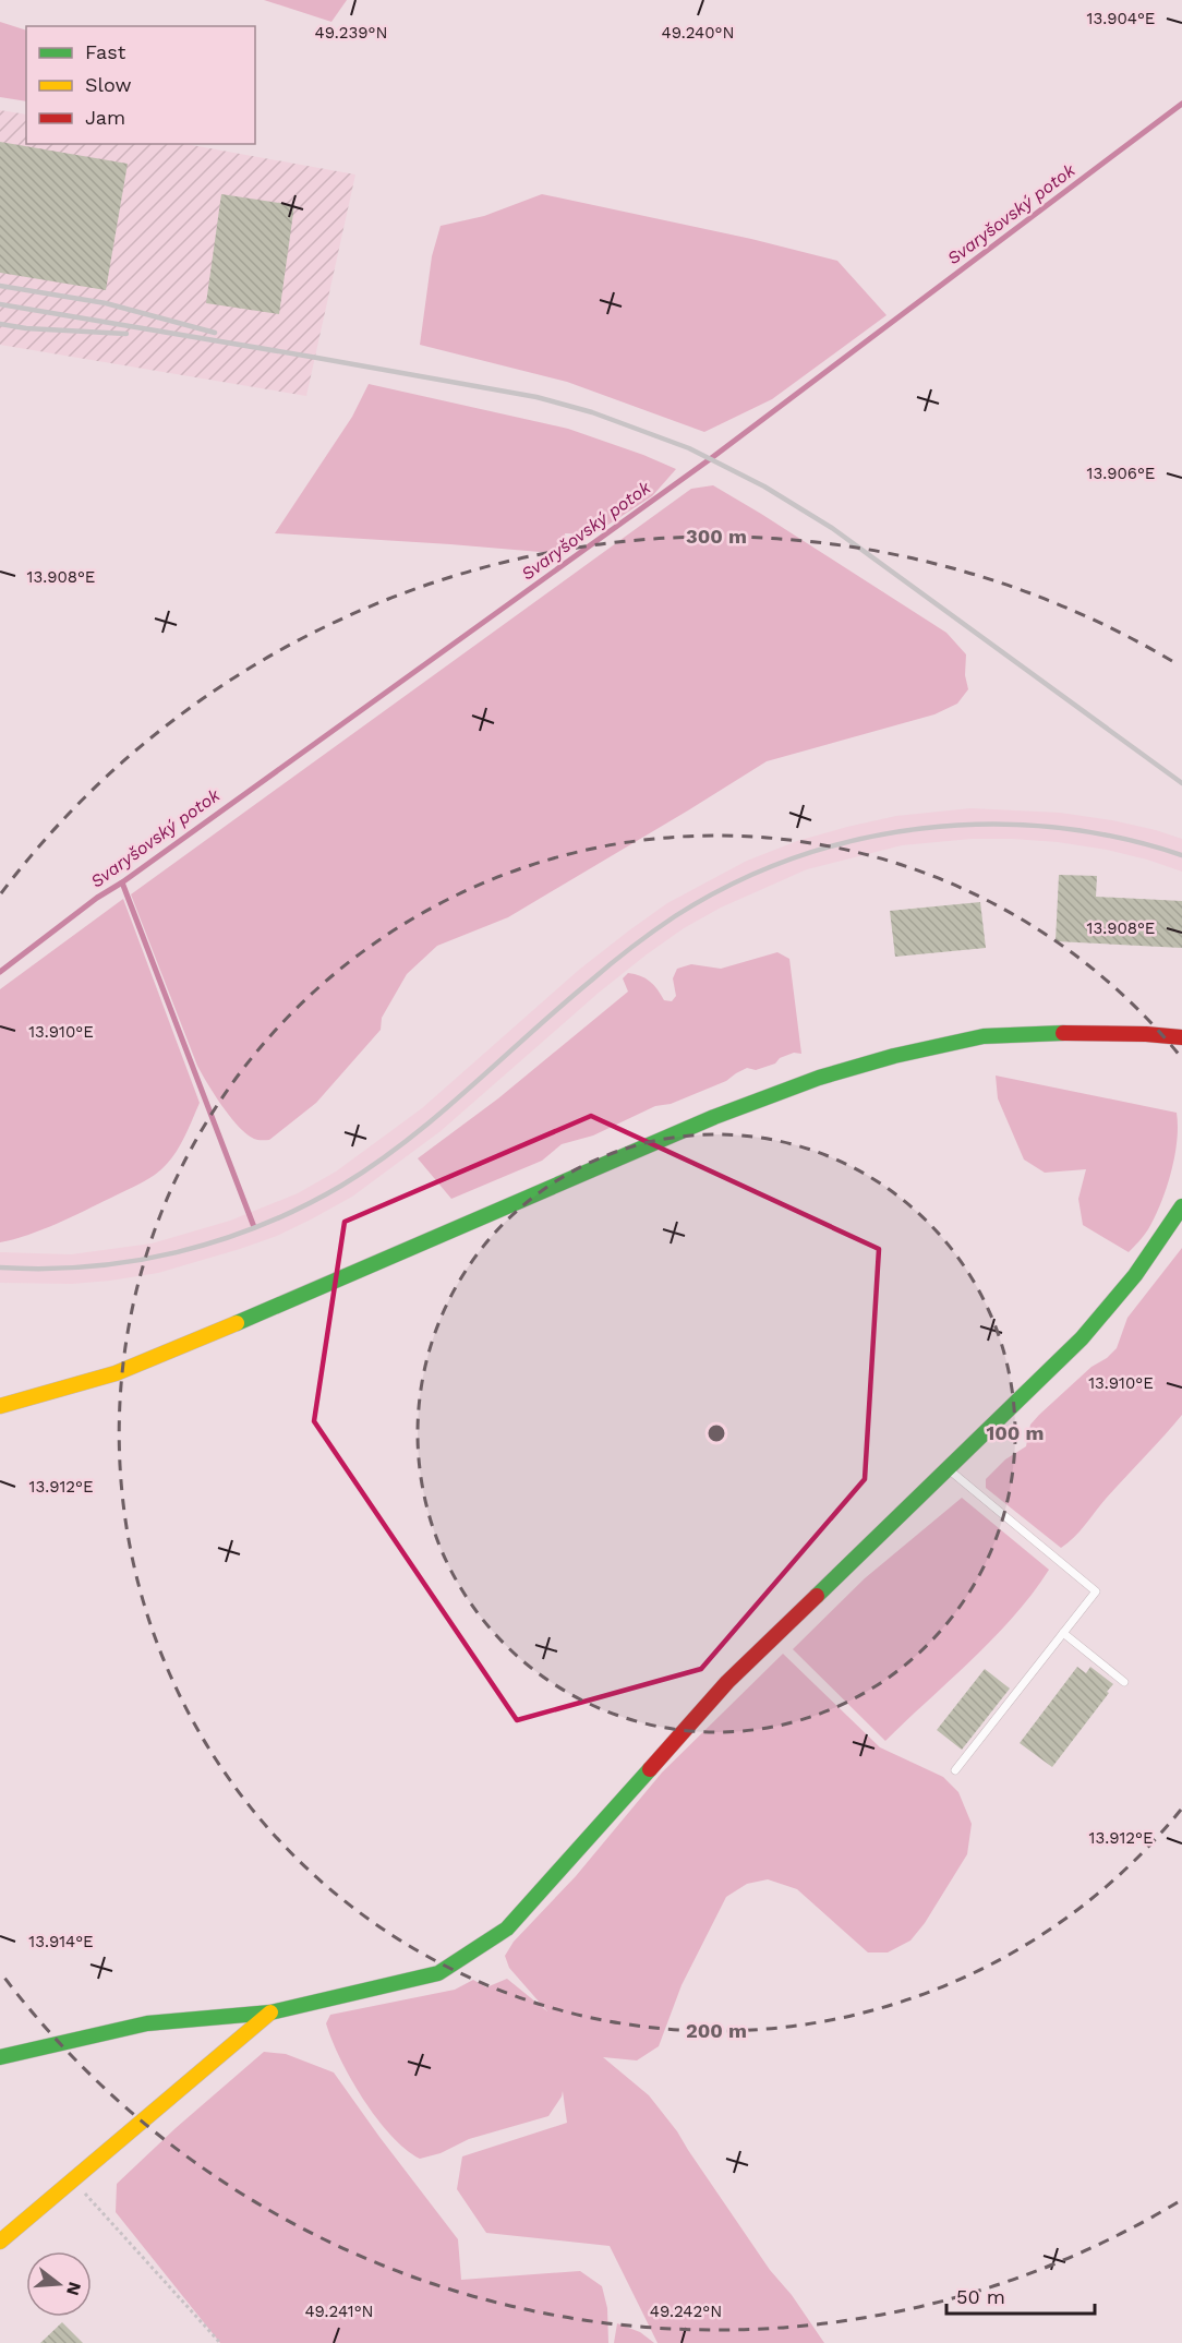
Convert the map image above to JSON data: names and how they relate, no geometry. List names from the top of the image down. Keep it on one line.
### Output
{"water":["Svaryšovský potok"],"legend":["Fast","Slow","Jam"],"scale_bar":"50 m","north":"right","coordinates":["13.904°E","49.239°N","49.240°N","13.906°E","13.908°E","13.910°E","13.912°E","13.914°E","49.241°N","49.242°N"],"rings":["300 m","100 m","200 m"]}
